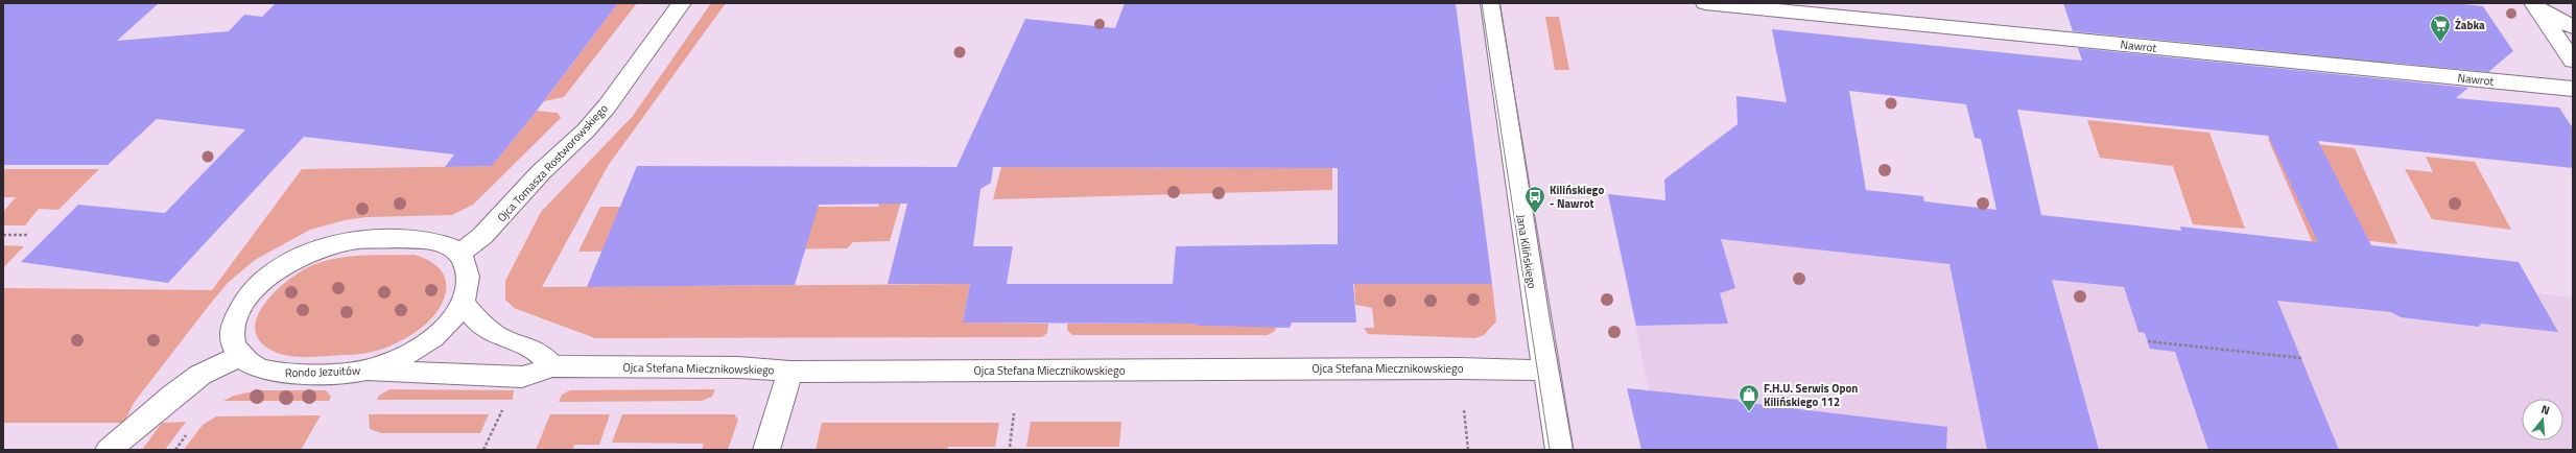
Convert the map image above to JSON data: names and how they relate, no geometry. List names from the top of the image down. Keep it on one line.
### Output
{"streets":{"street":["Nawrot","Ojca Tomasza Rostworowskiego","Jana Kilińskiego","Ojca Stefana Miecznikowskiego","Rondo Jezuitów"]},"crossings":[["Ojca Tomasza Rostworowskiego","Rondo Jezuitów"],["Jana Kilińskiego","Ojca Stefana Miecznikowskiego"],["Ojca Stefana Miecznikowskiego","Rondo Jezuitów"]],"places":{"supermarket":["Żabka"],"bus stop":["Kilińskiego - Nawrot"],"shop":["F.H.U. Serwis Opon Kilińskiego 112"]},"north":"top"}
